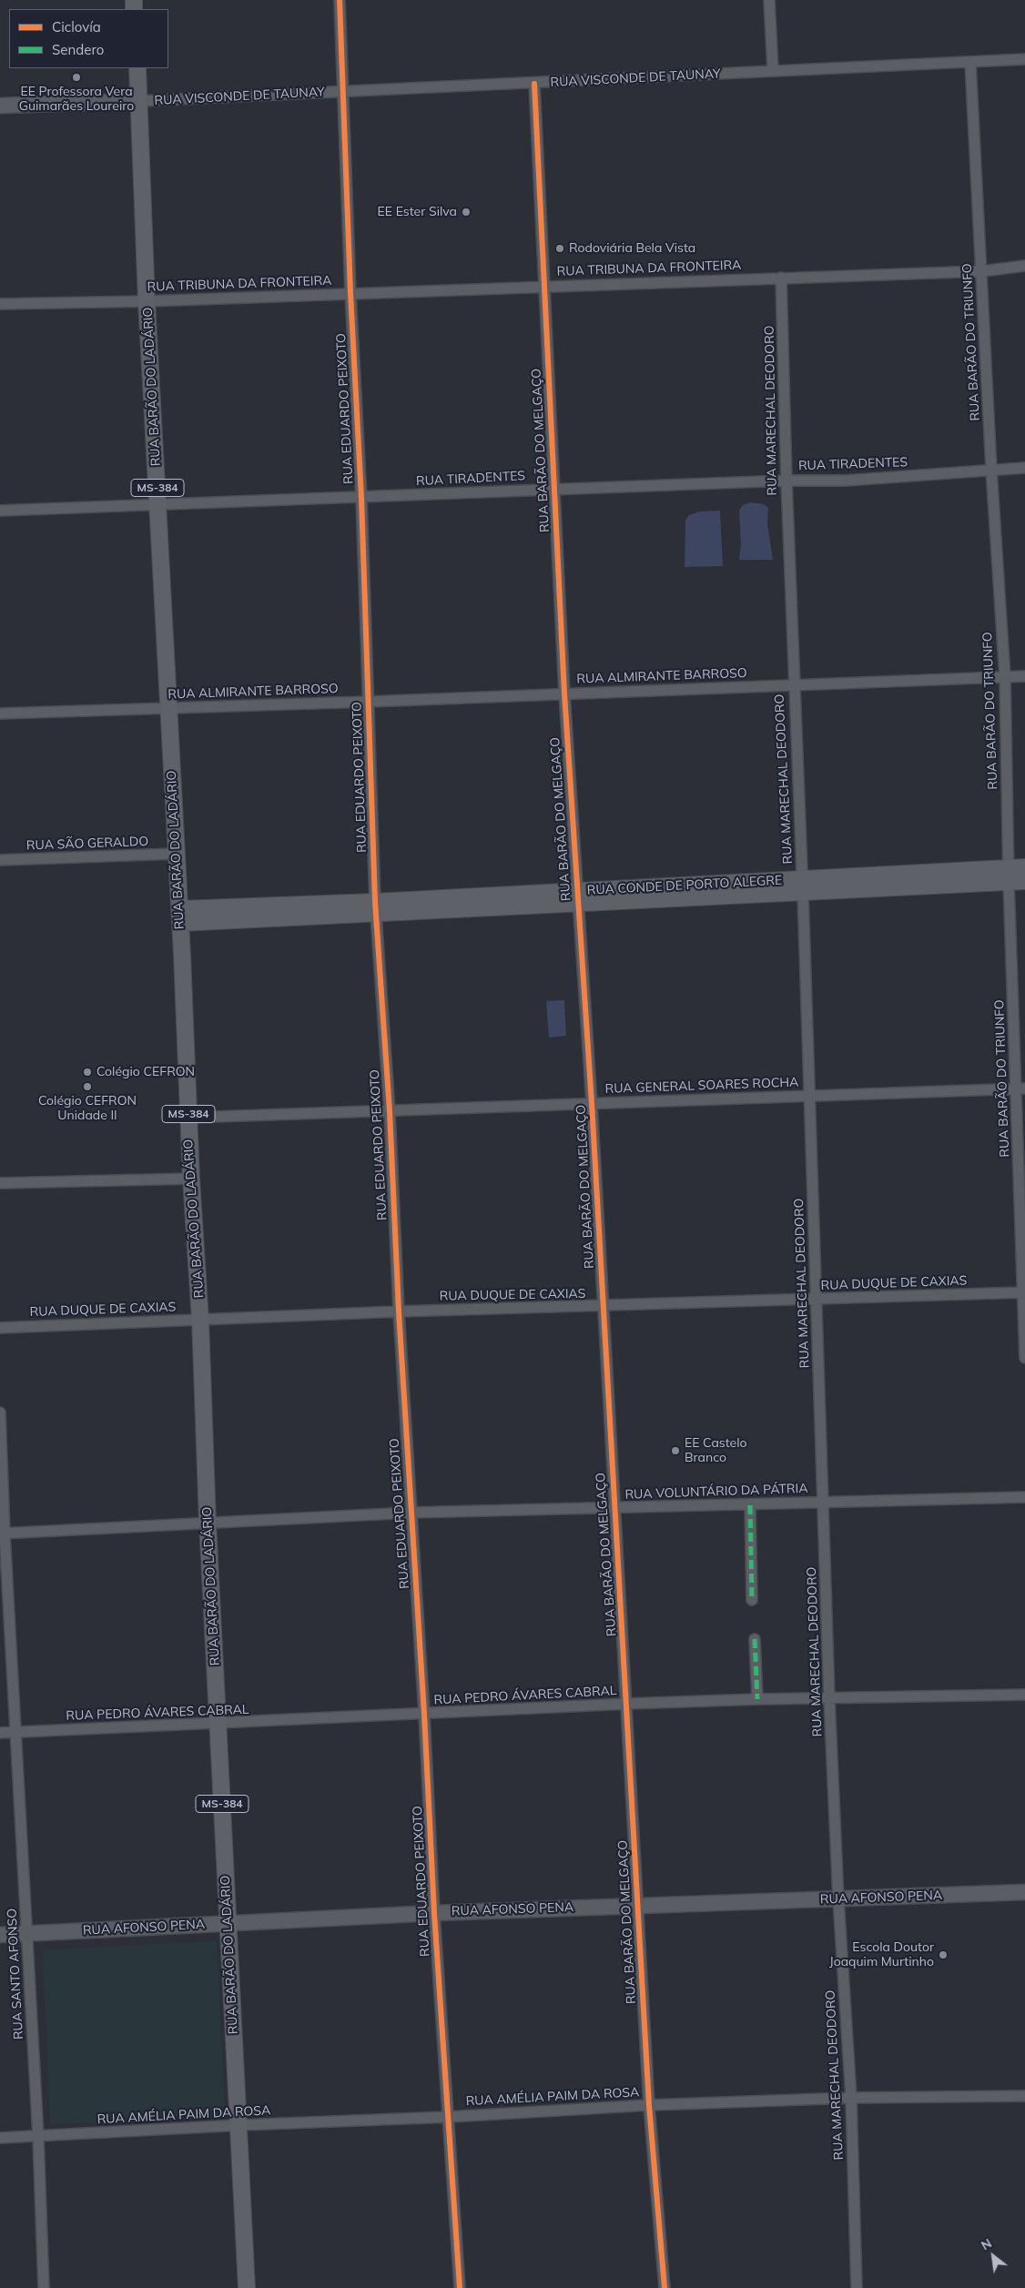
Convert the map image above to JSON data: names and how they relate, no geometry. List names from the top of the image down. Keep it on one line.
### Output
{"streets":{"main road":["RUA BARÃO DO LADÁRIO","MS-384","RUA CONDE DE PORTO ALEGRE"],"street":["RUA VISCONDE DE TAUNAY","RUA TRIBUNA DA FRONTEIRA","RUA BARÃO DO TRIUNFO","RUA EDUARDO PEIXOTO","RUA MARECHAL DEODORO","RUA BARÃO DO MELGAÇO","RUA TIRADENTES","RUA ALMIRANTE BARROSO","RUA SÃO GERALDO","RUA GENERAL SOARES ROCHA","RUA DUQUE DE CAXIAS","RUA VOLUNTÁRIO DA PÁTRIA","RUA PEDRO ÁVARES CABRAL","RUA AFONSO PENA","RUA SANTO AFONSO","RUA AMÉLIA PAIM DA ROSA"]},"crossings":[["RUA VISCONDE DE TAUNAY","RUA BARÃO DO TRIUNFO"],["RUA VISCONDE DE TAUNAY","RUA BARÃO DO LADÁRIO"],["RUA VISCONDE DE TAUNAY","RUA EDUARDO PEIXOTO"],["RUA VISCONDE DE TAUNAY","RUA BARÃO DO MELGAÇO"],["RUA TRIBUNA DA FRONTEIRA","RUA BARÃO DO TRIUNFO"],["RUA TRIBUNA DA FRONTEIRA","RUA BARÃO DO LADÁRIO"],["RUA TRIBUNA DA FRONTEIRA","RUA EDUARDO PEIXOTO"],["RUA TRIBUNA DA FRONTEIRA","RUA MARECHAL DEODORO"],["RUA TRIBUNA DA FRONTEIRA","RUA BARÃO DO MELGAÇO"],["RUA BARÃO DO TRIUNFO","RUA TIRADENTES"],["RUA BARÃO DO TRIUNFO","RUA ALMIRANTE BARROSO"],["RUA BARÃO DO TRIUNFO","RUA CONDE DE PORTO ALEGRE"],["RUA BARÃO DO TRIUNFO","RUA GENERAL SOARES ROCHA"],["RUA BARÃO DO TRIUNFO","RUA DUQUE DE CAXIAS"],["RUA BARÃO DO LADÁRIO","RUA TIRADENTES"],["RUA BARÃO DO LADÁRIO","RUA ALMIRANTE BARROSO"],["RUA BARÃO DO LADÁRIO","RUA SÃO GERALDO"],["RUA BARÃO DO LADÁRIO","RUA CONDE DE PORTO ALEGRE"],["RUA BARÃO DO LADÁRIO","RUA GENERAL SOARES ROCHA"],["RUA BARÃO DO LADÁRIO","RUA DUQUE DE CAXIAS"],["RUA BARÃO DO LADÁRIO","RUA VOLUNTÁRIO DA PÁTRIA"],["RUA BARÃO DO LADÁRIO","RUA PEDRO ÁVARES CABRAL"],["RUA BARÃO DO LADÁRIO","RUA AFONSO PENA"],["RUA BARÃO DO LADÁRIO","RUA AMÉLIA PAIM DA ROSA"],["RUA EDUARDO PEIXOTO","RUA TIRADENTES"],["RUA EDUARDO PEIXOTO","RUA ALMIRANTE BARROSO"],["RUA EDUARDO PEIXOTO","RUA CONDE DE PORTO ALEGRE"],["RUA EDUARDO PEIXOTO","RUA GENERAL SOARES ROCHA"],["RUA EDUARDO PEIXOTO","RUA DUQUE DE CAXIAS"],["RUA EDUARDO PEIXOTO","RUA VOLUNTÁRIO DA PÁTRIA"],["RUA EDUARDO PEIXOTO","RUA PEDRO ÁVARES CABRAL"],["RUA EDUARDO PEIXOTO","RUA AFONSO PENA"],["RUA EDUARDO PEIXOTO","RUA AMÉLIA PAIM DA ROSA"],["RUA MARECHAL DEODORO","RUA TIRADENTES"],["RUA MARECHAL DEODORO","RUA ALMIRANTE BARROSO"],["RUA MARECHAL DEODORO","RUA CONDE DE PORTO ALEGRE"],["RUA MARECHAL DEODORO","RUA GENERAL SOARES ROCHA"],["RUA MARECHAL DEODORO","RUA DUQUE DE CAXIAS"],["RUA MARECHAL DEODORO","RUA VOLUNTÁRIO DA PÁTRIA"],["RUA MARECHAL DEODORO","RUA PEDRO ÁVARES CABRAL"],["RUA MARECHAL DEODORO","RUA AFONSO PENA"],["RUA MARECHAL DEODORO","RUA AMÉLIA PAIM DA ROSA"],["RUA BARÃO DO MELGAÇO","RUA TIRADENTES"],["RUA BARÃO DO MELGAÇO","RUA ALMIRANTE BARROSO"],["RUA BARÃO DO MELGAÇO","RUA CONDE DE PORTO ALEGRE"],["RUA BARÃO DO MELGAÇO","RUA GENERAL SOARES ROCHA"],["RUA BARÃO DO MELGAÇO","RUA DUQUE DE CAXIAS"],["RUA BARÃO DO MELGAÇO","RUA VOLUNTÁRIO DA PÁTRIA"],["RUA BARÃO DO MELGAÇO","RUA PEDRO ÁVARES CABRAL"],["RUA BARÃO DO MELGAÇO","RUA AFONSO PENA"],["RUA BARÃO DO MELGAÇO","RUA AMÉLIA PAIM DA ROSA"],["RUA VOLUNTÁRIO DA PÁTRIA","RUA SANTO AFONSO"],["RUA PEDRO ÁVARES CABRAL","RUA SANTO AFONSO"],["RUA AFONSO PENA","RUA SANTO AFONSO"],["RUA SANTO AFONSO","RUA AMÉLIA PAIM DA ROSA"]],"places":["EE Professora Vera Guimarães Loureiro","EE Ester Silva","Rodoviária Bela Vista","Colégio CEFRON","Colégio CEFRON Unidade II","EE Castelo Branco","Escola Doutor Joaquim Murtinho"],"legend":["Ciclovía","Sendero"],"north":"top left"}
